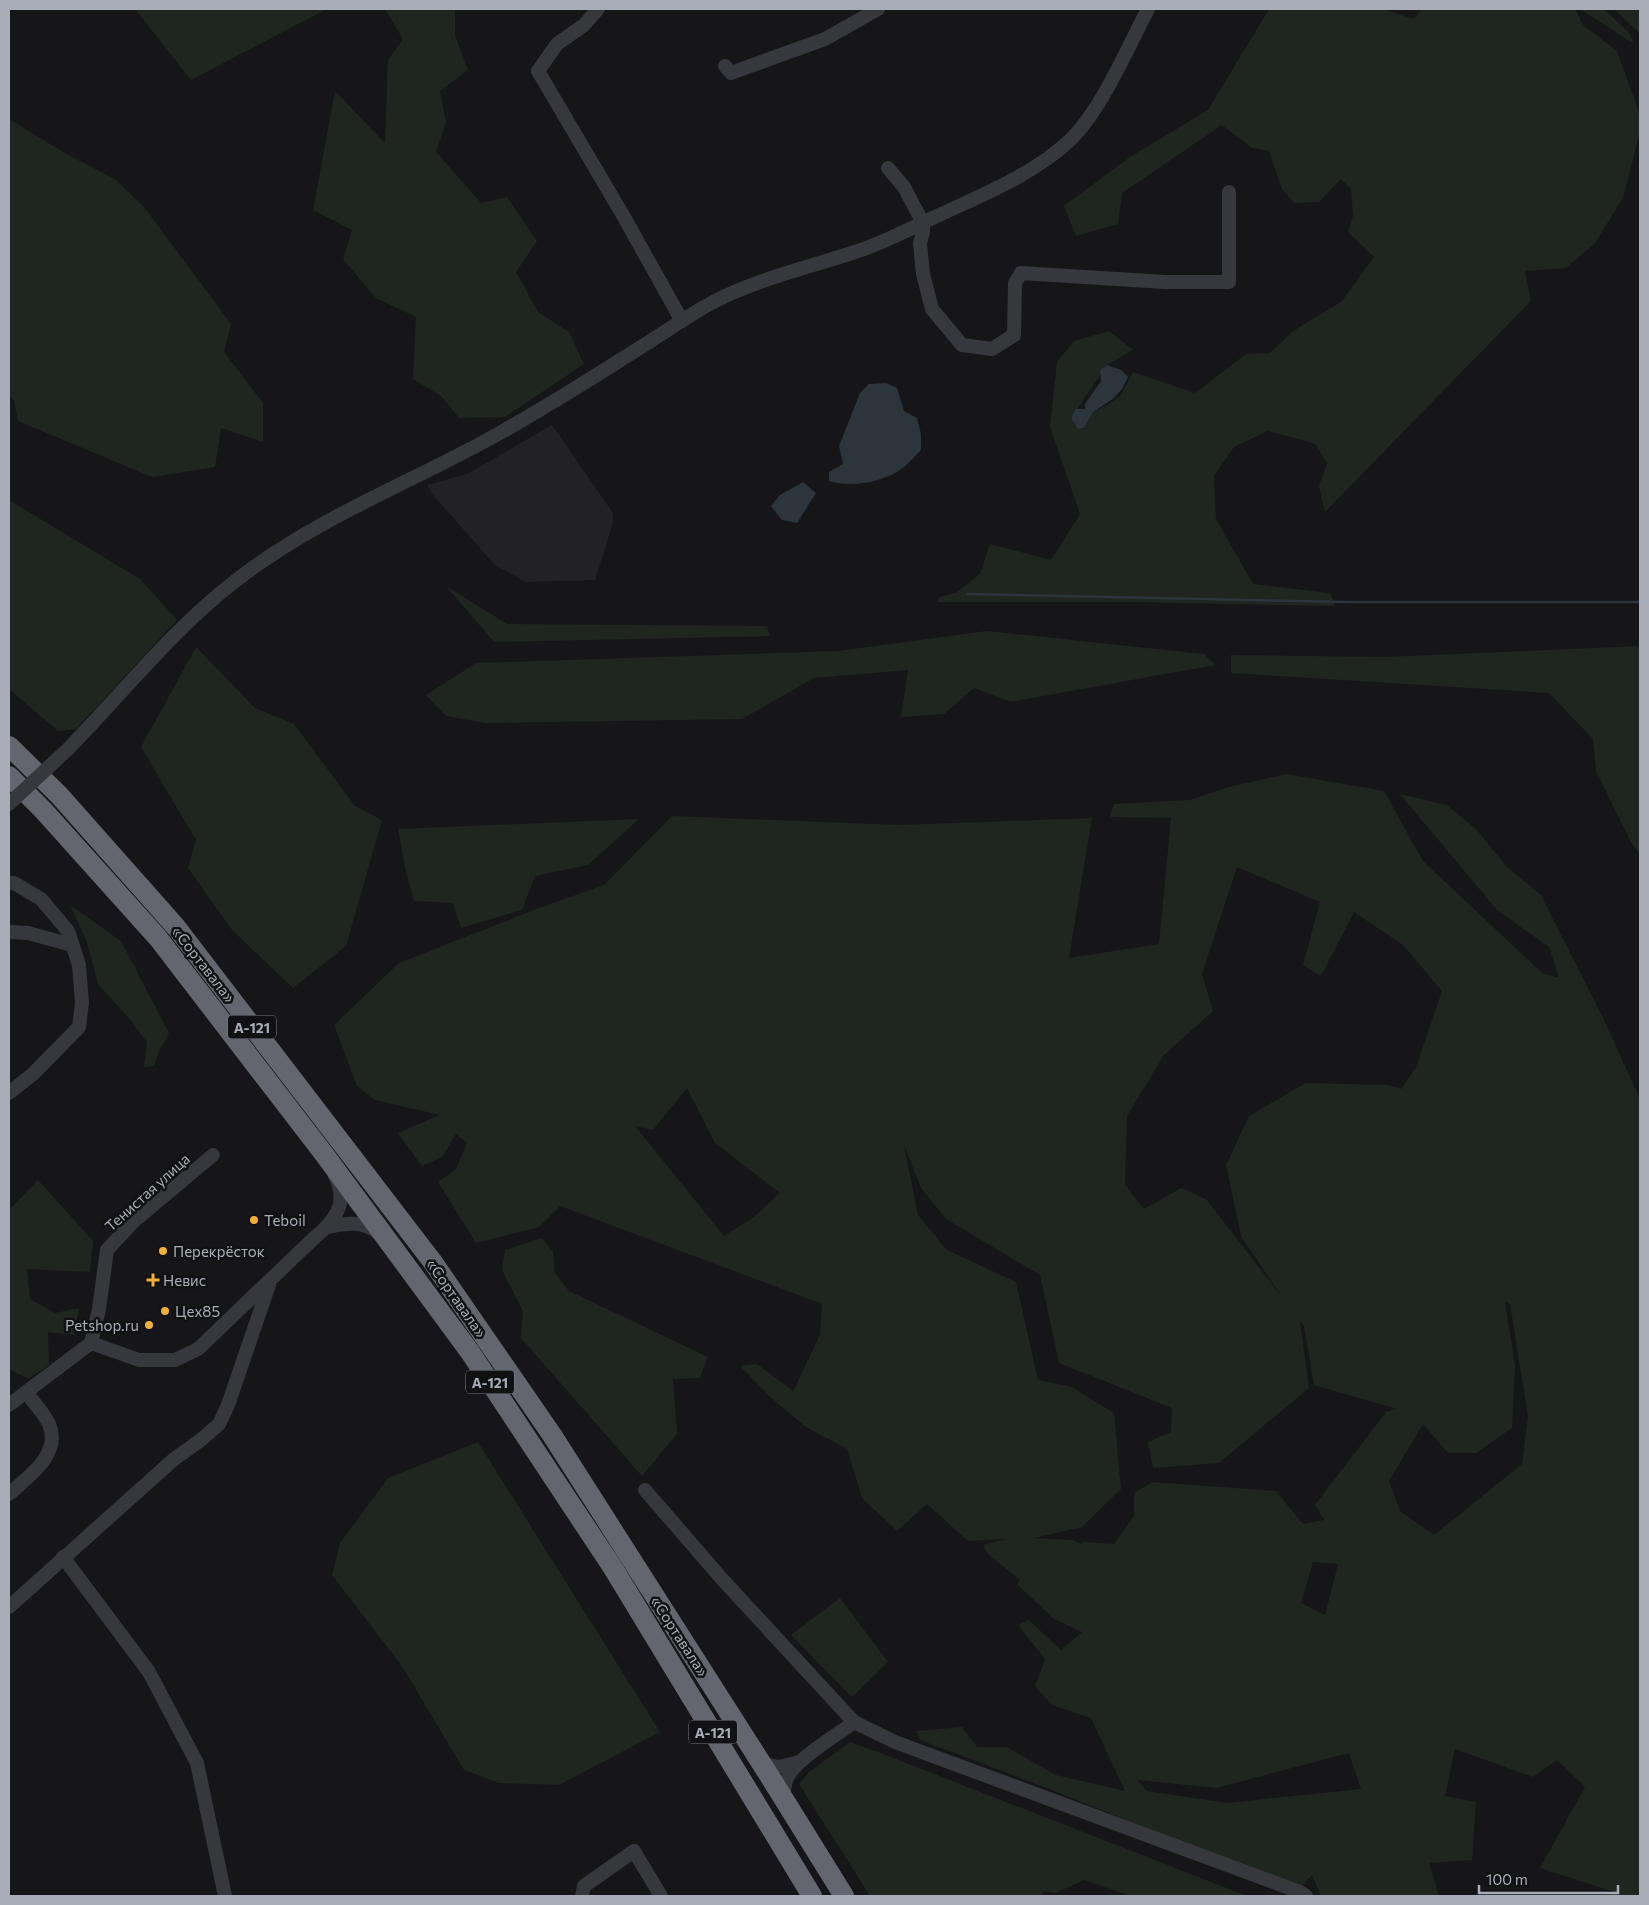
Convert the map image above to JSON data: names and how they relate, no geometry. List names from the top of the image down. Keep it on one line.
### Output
{"streets":{"highway":["«Сортавала»","А-121"],"street":["Тенистая улица"]},"places":{"other":["Teboil","Перекрёсток","Цех85","Petshop.ru"],"health":["Невис"]},"scale_bar":"100 m"}
